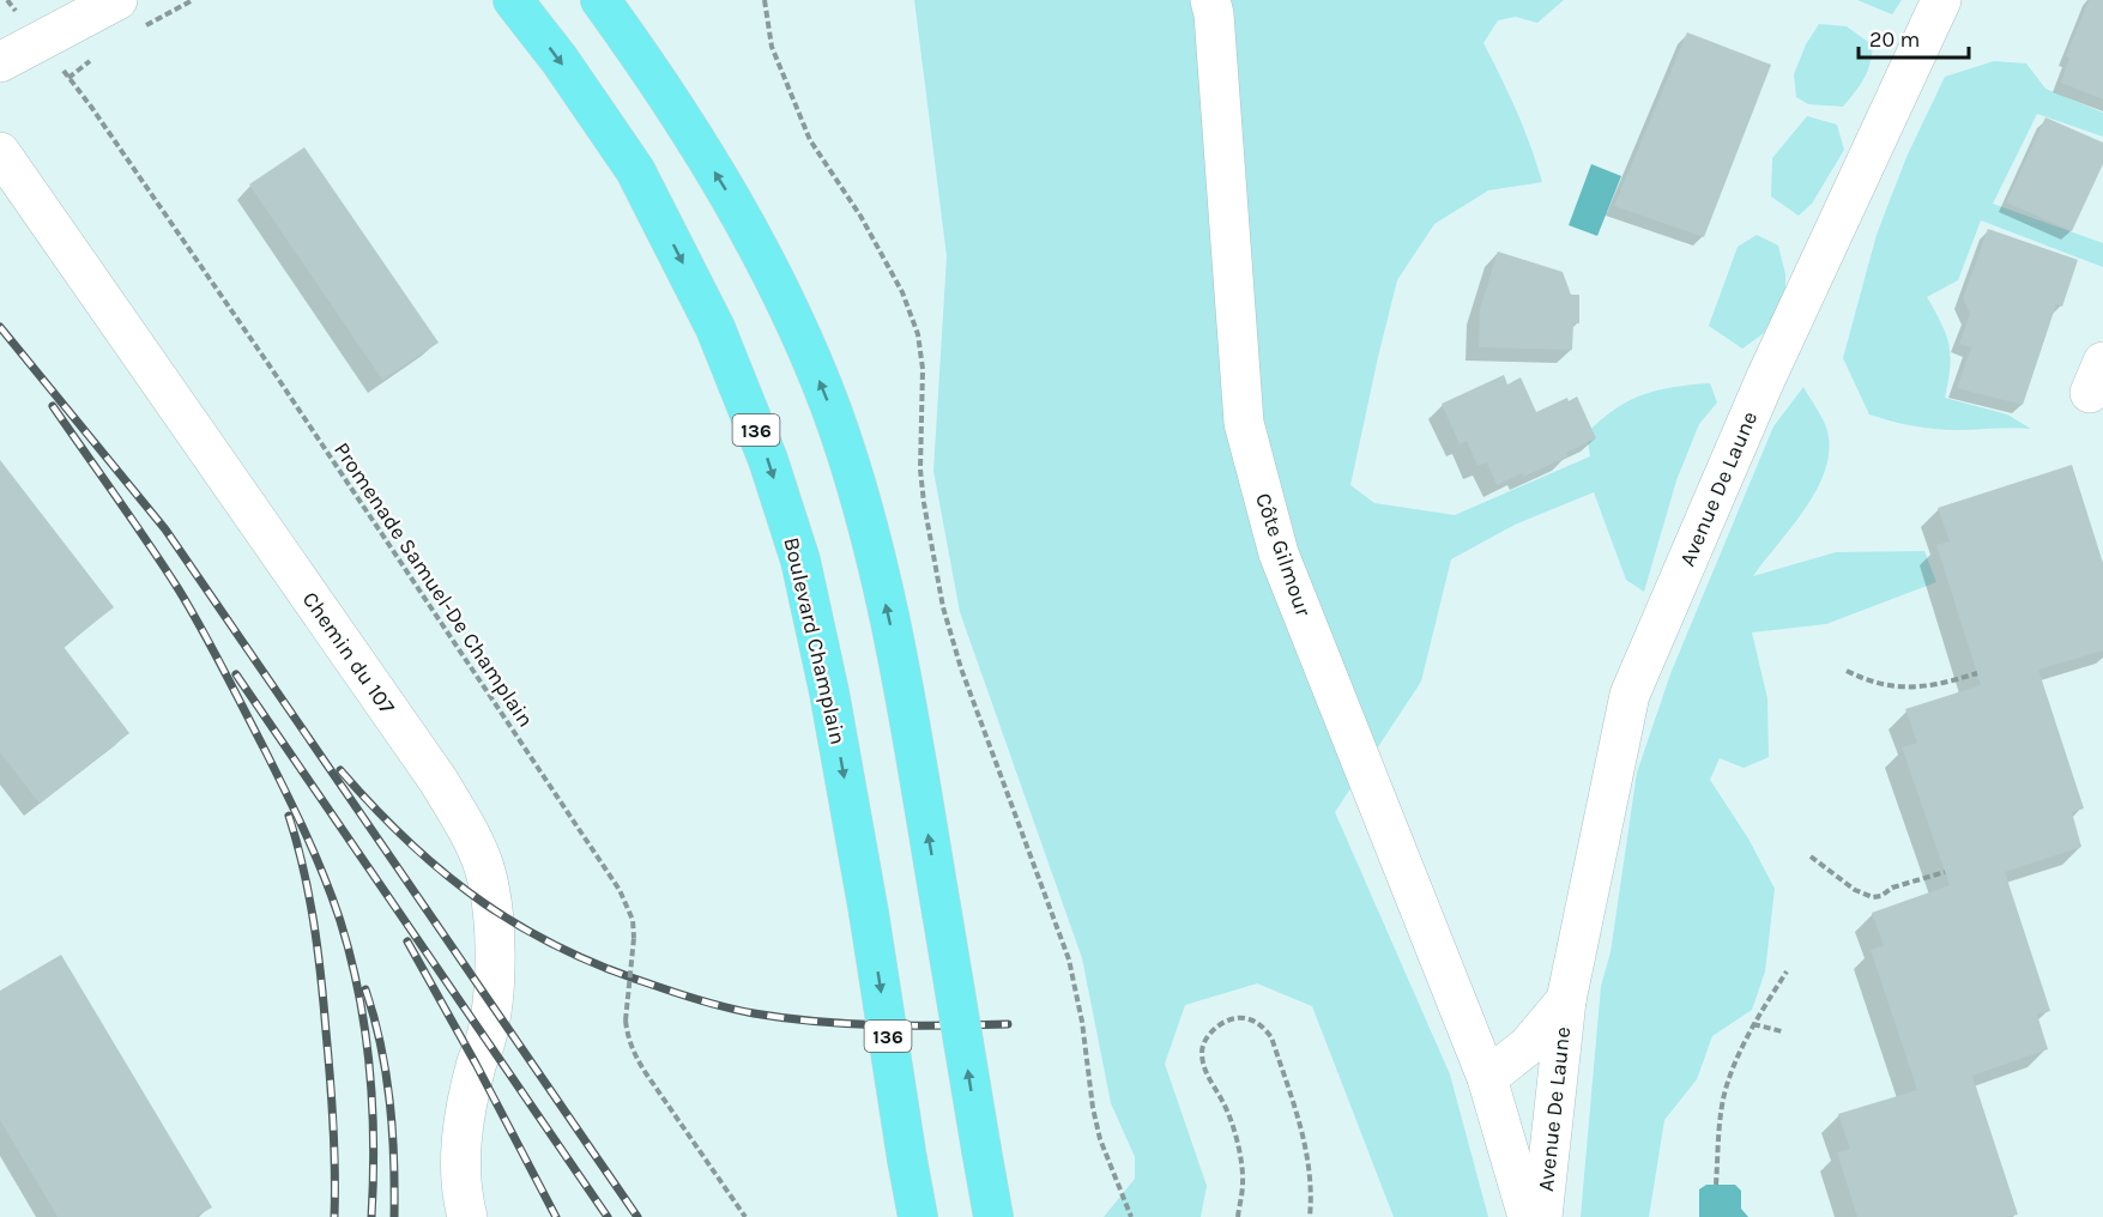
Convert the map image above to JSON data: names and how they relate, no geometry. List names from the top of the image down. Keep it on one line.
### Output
{"streets":{"main road":["136","Boulevard Champlain"],"street":["Avenue De Laune","Côte Gilmour","Chemin du 107"],"path":["Promenade Samuel-De Champlain"]},"crossings":[["Avenue De Laune","Côte Gilmour"]],"scale_bar":"20 m"}
